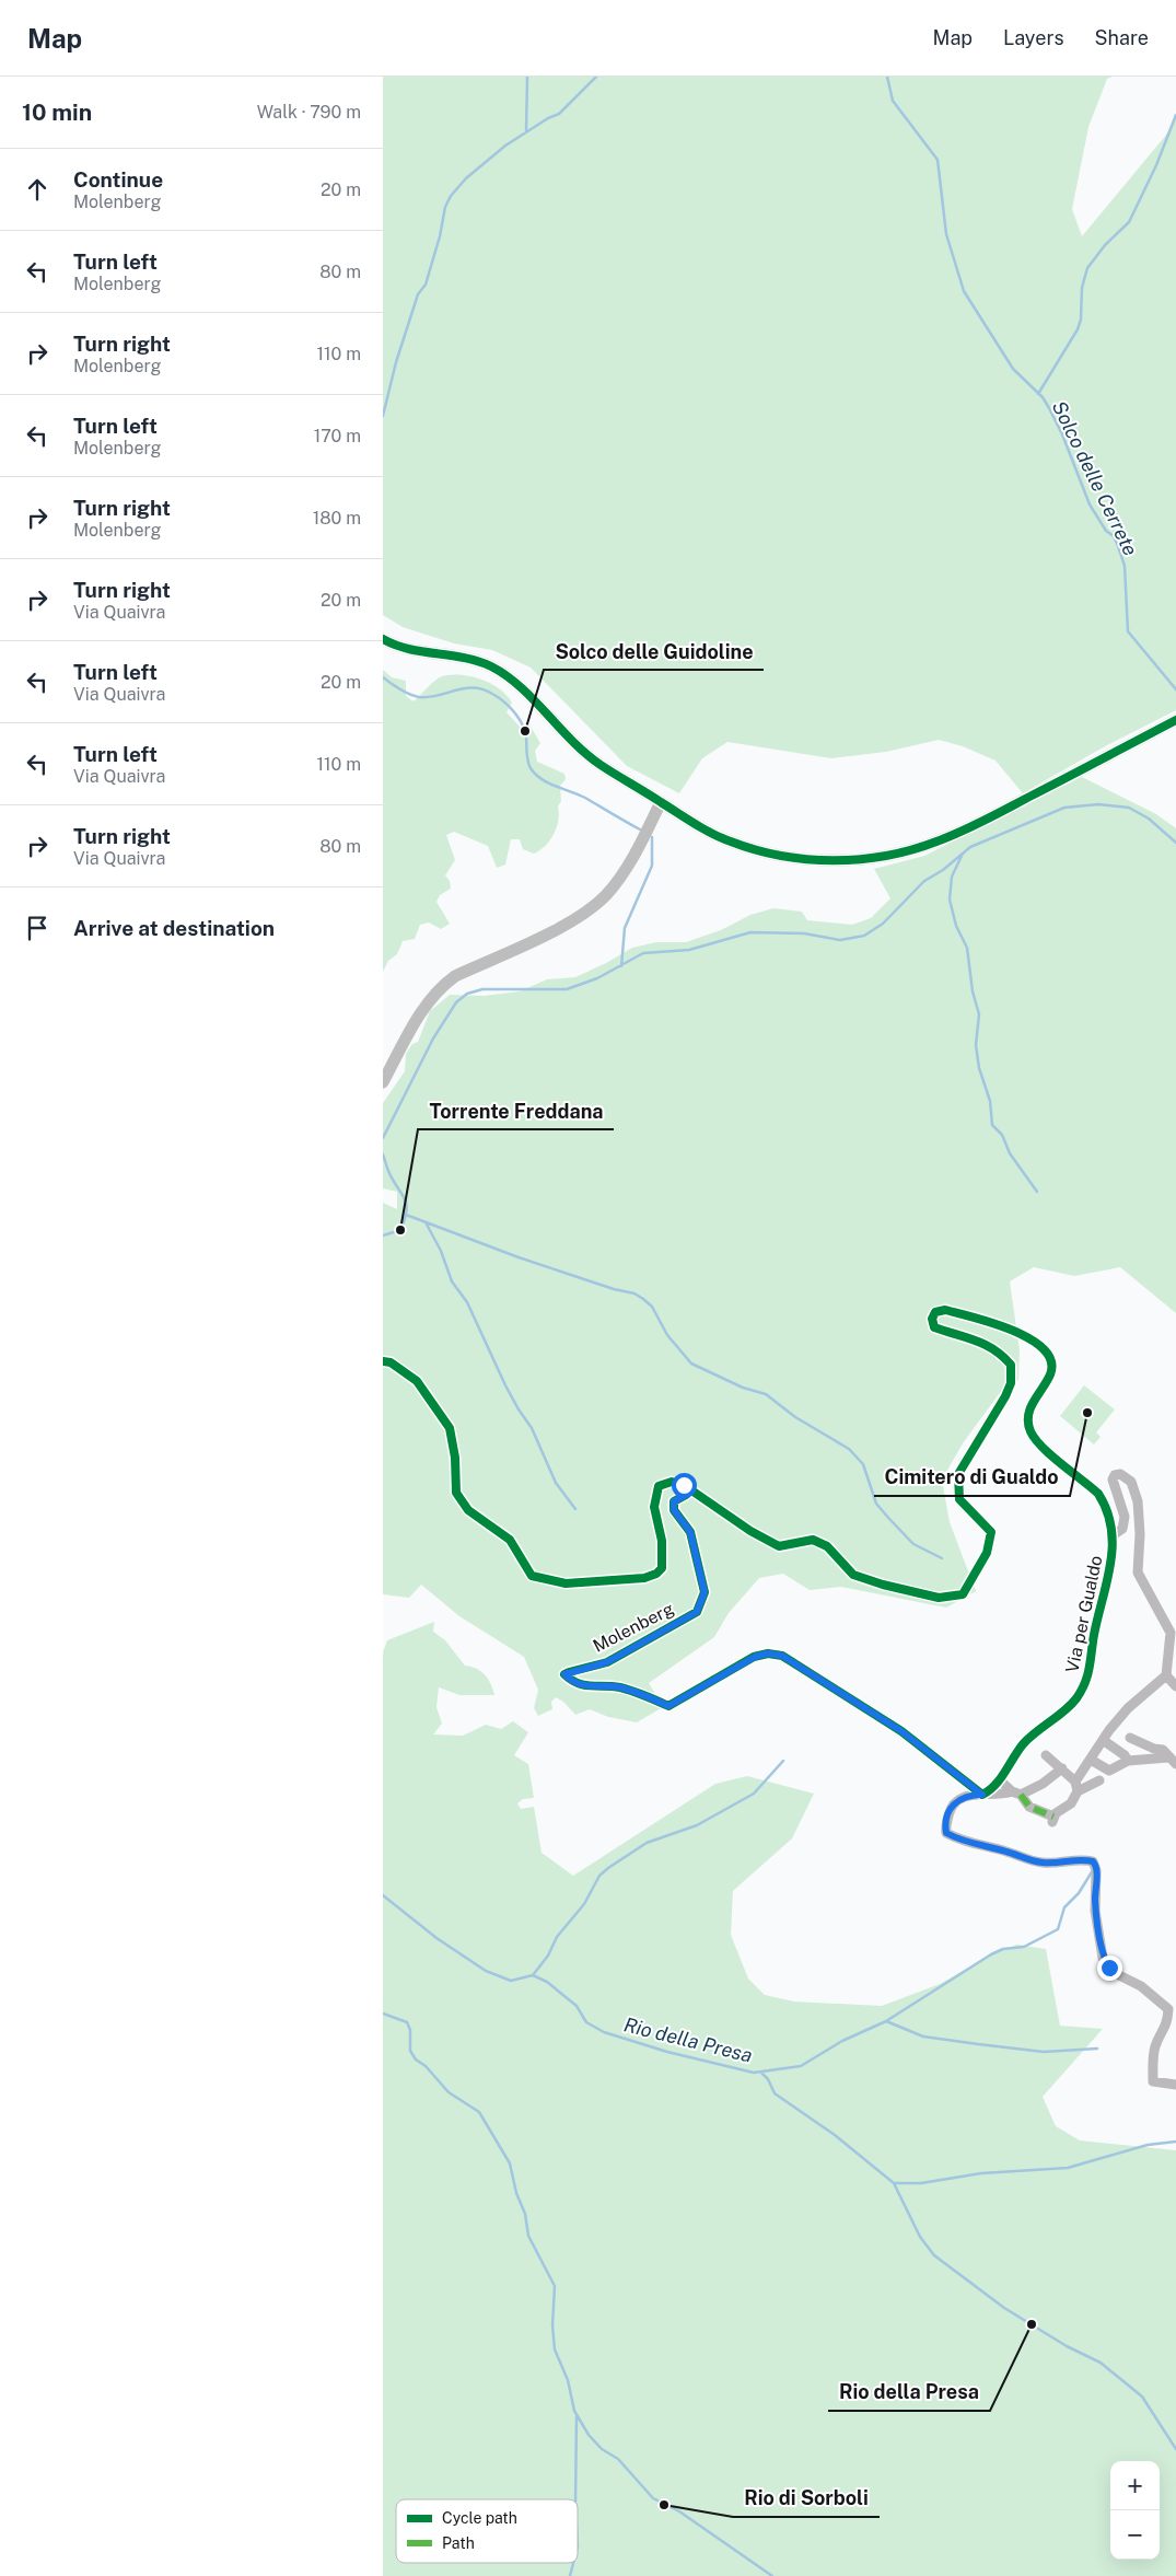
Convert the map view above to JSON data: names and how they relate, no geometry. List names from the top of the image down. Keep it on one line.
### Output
{"streets":{"street":["Via per Gualdo","Molenberg"]},"crossings":[["Via per Gualdo","Molenberg"]],"water":["Solco delle Cerrete","Rio della Presa"],"places":["Solco delle Guidoline","Torrente Freddana","Cimitero di Gualdo","Rio della Presa","Rio di Sorboli"],"legend":["Cycle path","Path"],"page":{"header":"Map","nav":["Map","Layers","Share"],"heading":["10 min","Walk · 790 m"],"list":[["Continue","Molenberg","20 m"],["Turn left","Molenberg","80 m"],["Turn right","Molenberg","110 m"],["Turn left","Molenberg","170 m"],["Turn right","Molenberg","180 m"],["Turn right","Via Quaivra","20 m"],["Turn left","Via Quaivra","20 m"],["Turn left","Via Quaivra","110 m"],["Turn right","Via Quaivra","80 m"],"Arrive at destination"],"map_buttons":["+","−"]}}
